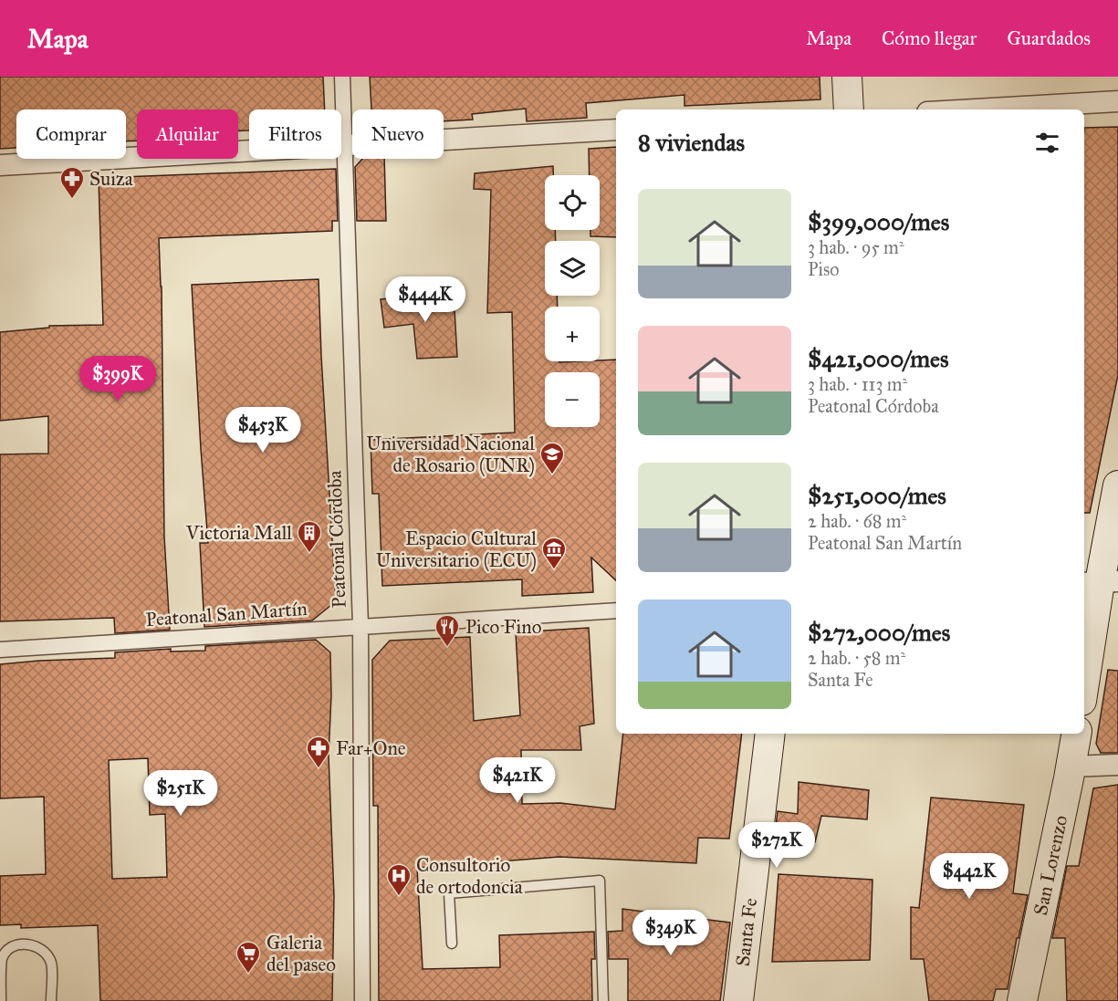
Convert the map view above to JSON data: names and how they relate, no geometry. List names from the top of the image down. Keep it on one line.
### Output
{"streets":{"main road":["San Lorenzo","Santa Fe"],"street":["Peatonal Córdoba","Peatonal San Martín"]},"crossings":[["Peatonal Córdoba","Peatonal San Martín"]],"places":{"pharmacy":["Suiza","Far+One"],"school or university":["Universidad Nacional de Rosario (UNR)"],"building":["Victoria Mall"],"museum":["Espacio Cultural Universitario (ECU)"],"restaurant":["Pico Fino"],"hospital":["Consultorio de ortodoncia"],"supermarket":["Galeria del paseo"]},"page":{"header":"Mapa","nav":["Mapa","Cómo llegar","Guardados"],"chip":["Comprar","Alquilar","Filtros","Nuevo"],"heading":"8 viviendas","map_buttons":["+","−"],"list":[{"name":"$399,000/mes","note":"3 hab. · 95 m² · Piso"},{"name":"$421,000/mes","note":"3 hab. · 113 m² · Peatonal Córdoba"},{"name":"$251,000/mes","note":"2 hab. · 68 m² · Peatonal San Martín"},{"name":"$272,000/mes","note":"2 hab. · 58 m² · Santa Fe"}],"price":["$444K","$399K","$453K","$421K","$251K","$272K","$442K","$349K"]}}
